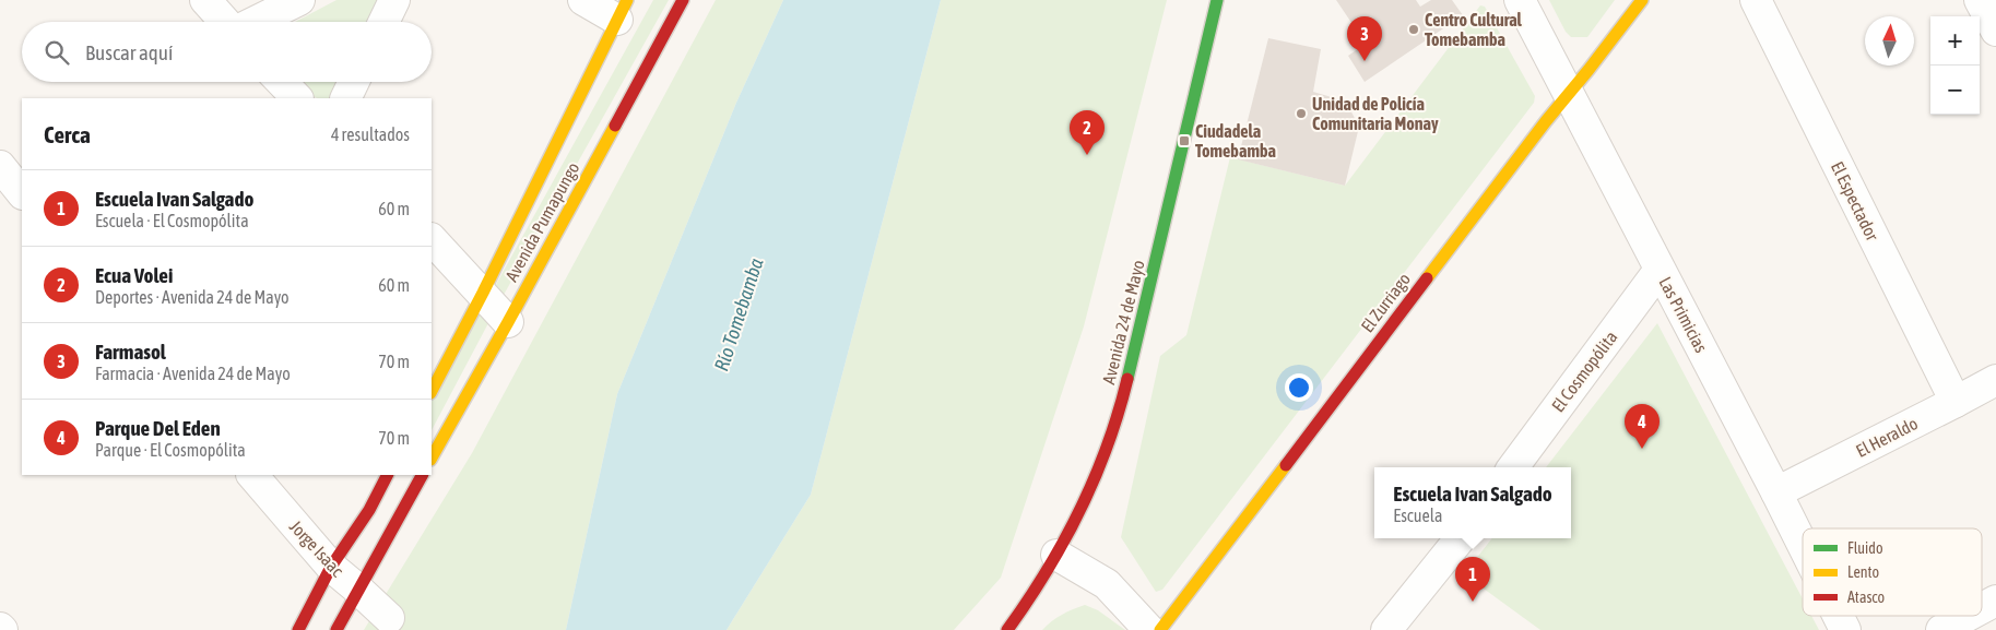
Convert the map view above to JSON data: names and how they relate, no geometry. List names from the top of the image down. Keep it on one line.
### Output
{"streets":{"main road":["Avenida Pumapungo","El Zurriago","Avenida 24 de Mayo"],"street":["El Espectador","Las Primicias","El Cosmopólita","El Heraldo","Jorge Isaac"]},"crossings":[["El Espectador","El Heraldo"],["El Zurriago","Las Primicias"],["Las Primicias","El Cosmopólita"],["Las Primicias","El Heraldo"]],"water":["Río Tomebamba"],"places":{"other":["Centro Cultural Tomebamba","Unidad de Policía Comunitaria Monay"],"transit":["Ciudadela Tomebamba"]},"legend":["Fluido","Lento","Atasco"],"north":"top","page":{"map_buttons":["+","−"],"pins":["3","2","4","1"],"search":"Buscar aquí","heading":["Cerca","4 resultados"],"list":[{"mark":"1","name":"Escuela Ivan Salgado","note":"Escuela · El Cosmopólita","value":"60 m"},{"mark":"2","name":"Ecua Volei","note":"Deportes · Avenida 24 de Mayo","value":"60 m"},{"mark":"3","name":"Farmasol","note":"Farmacia · Avenida 24 de Mayo","value":"70 m"},{"mark":"4","name":"Parque Del Eden","note":"Parque · El Cosmopólita","value":"70 m"}],"popup":["Escuela Ivan Salgado","Escuela"]}}
